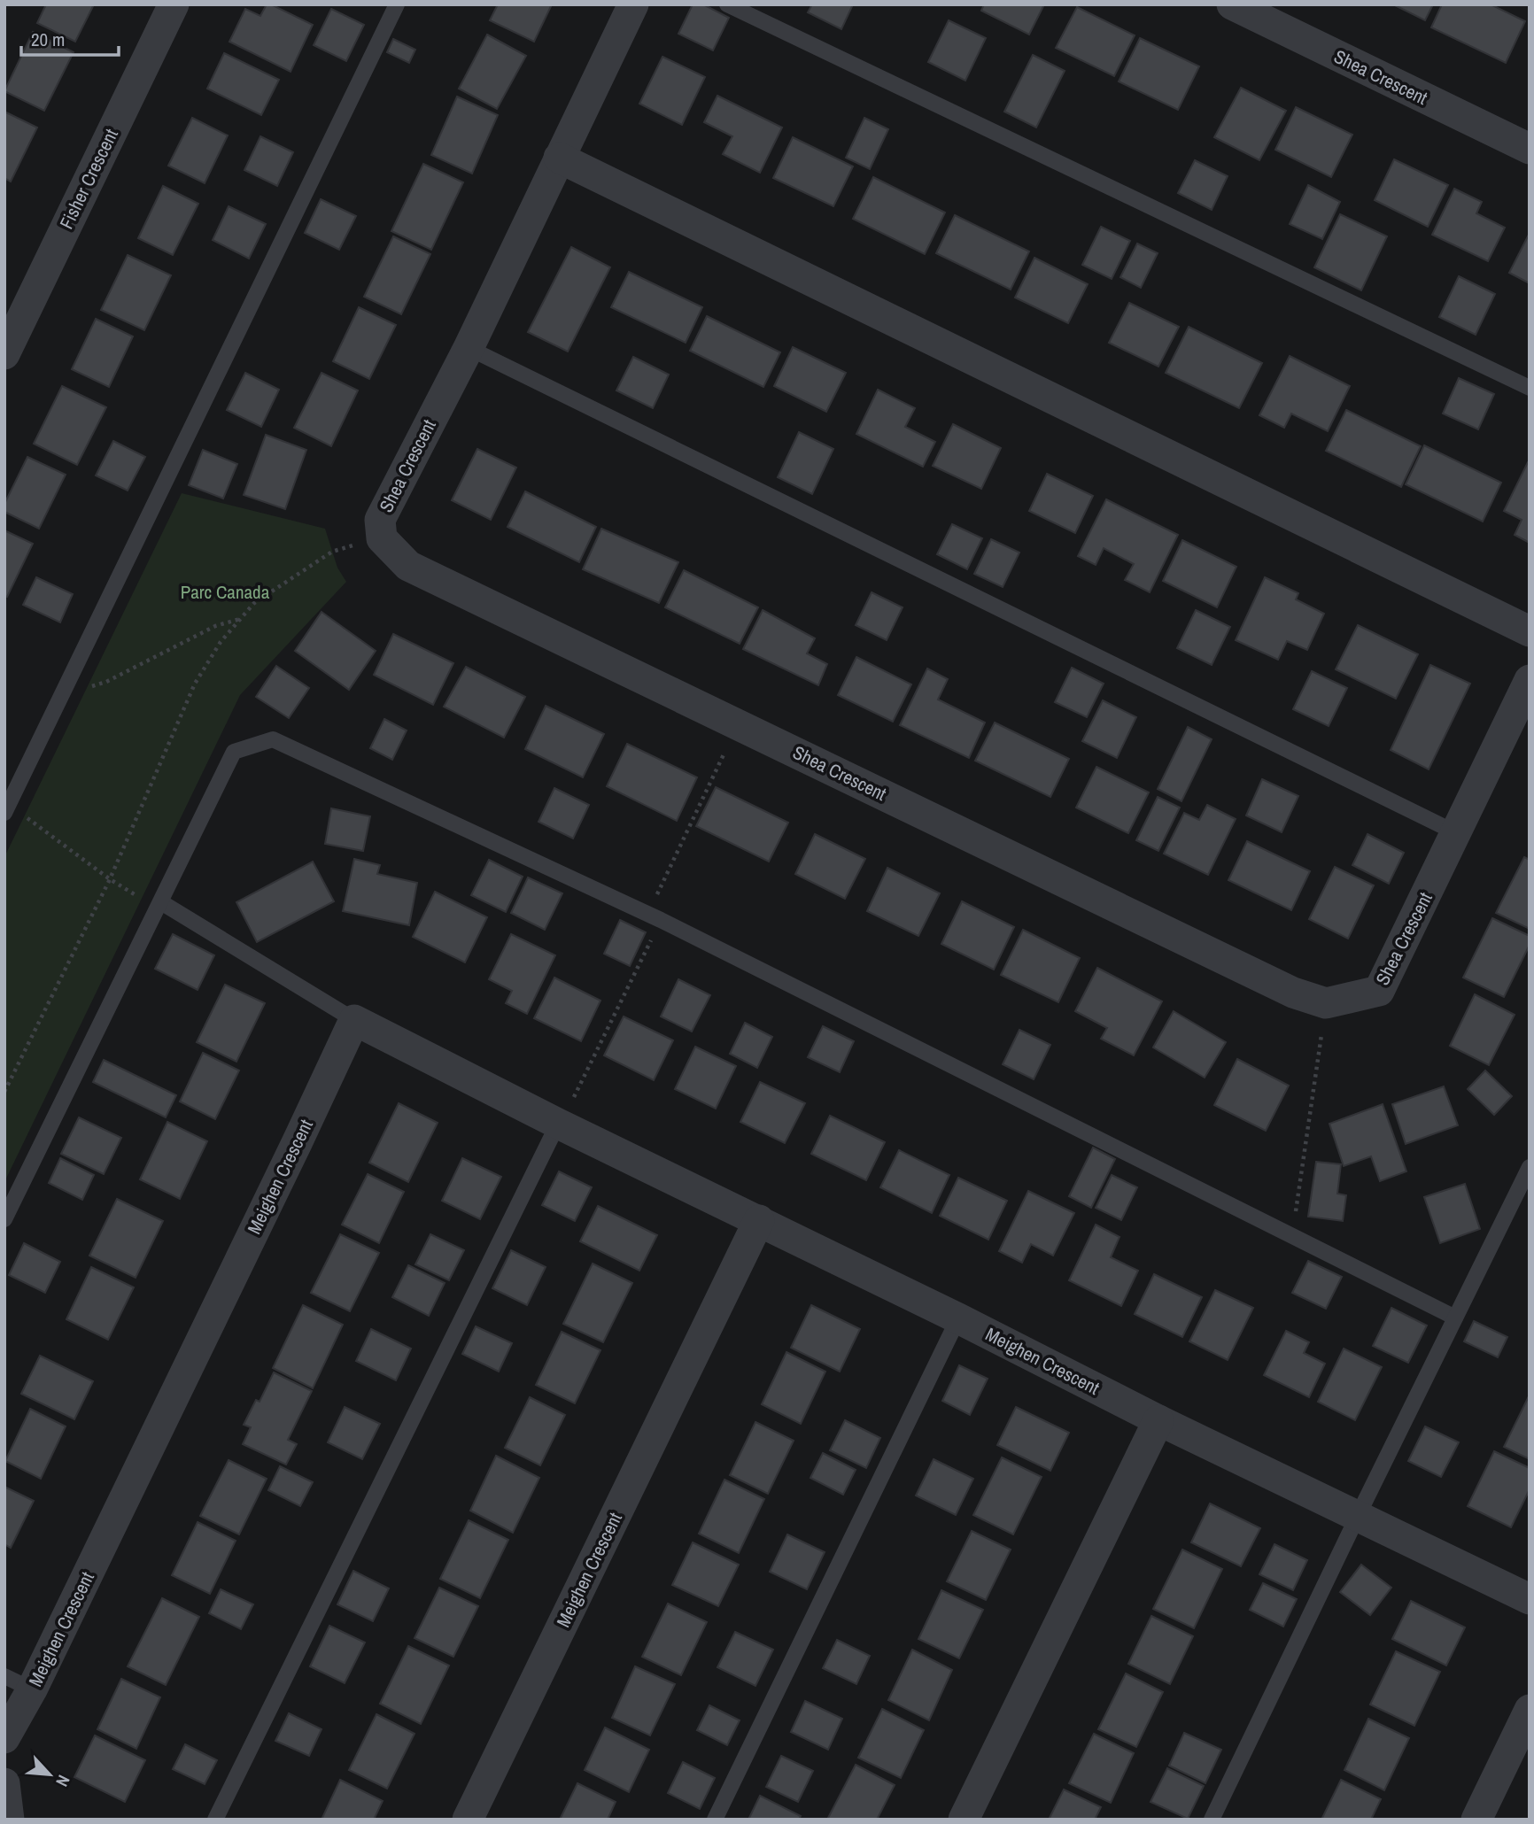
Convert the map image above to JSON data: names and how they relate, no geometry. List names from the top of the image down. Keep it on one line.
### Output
{"streets":{"street":["Shea Crescent","Fisher Crescent","Meighen Crescent"]},"parks":["Parc Canada"],"scale_bar":"20 m","north":"bottom right"}
